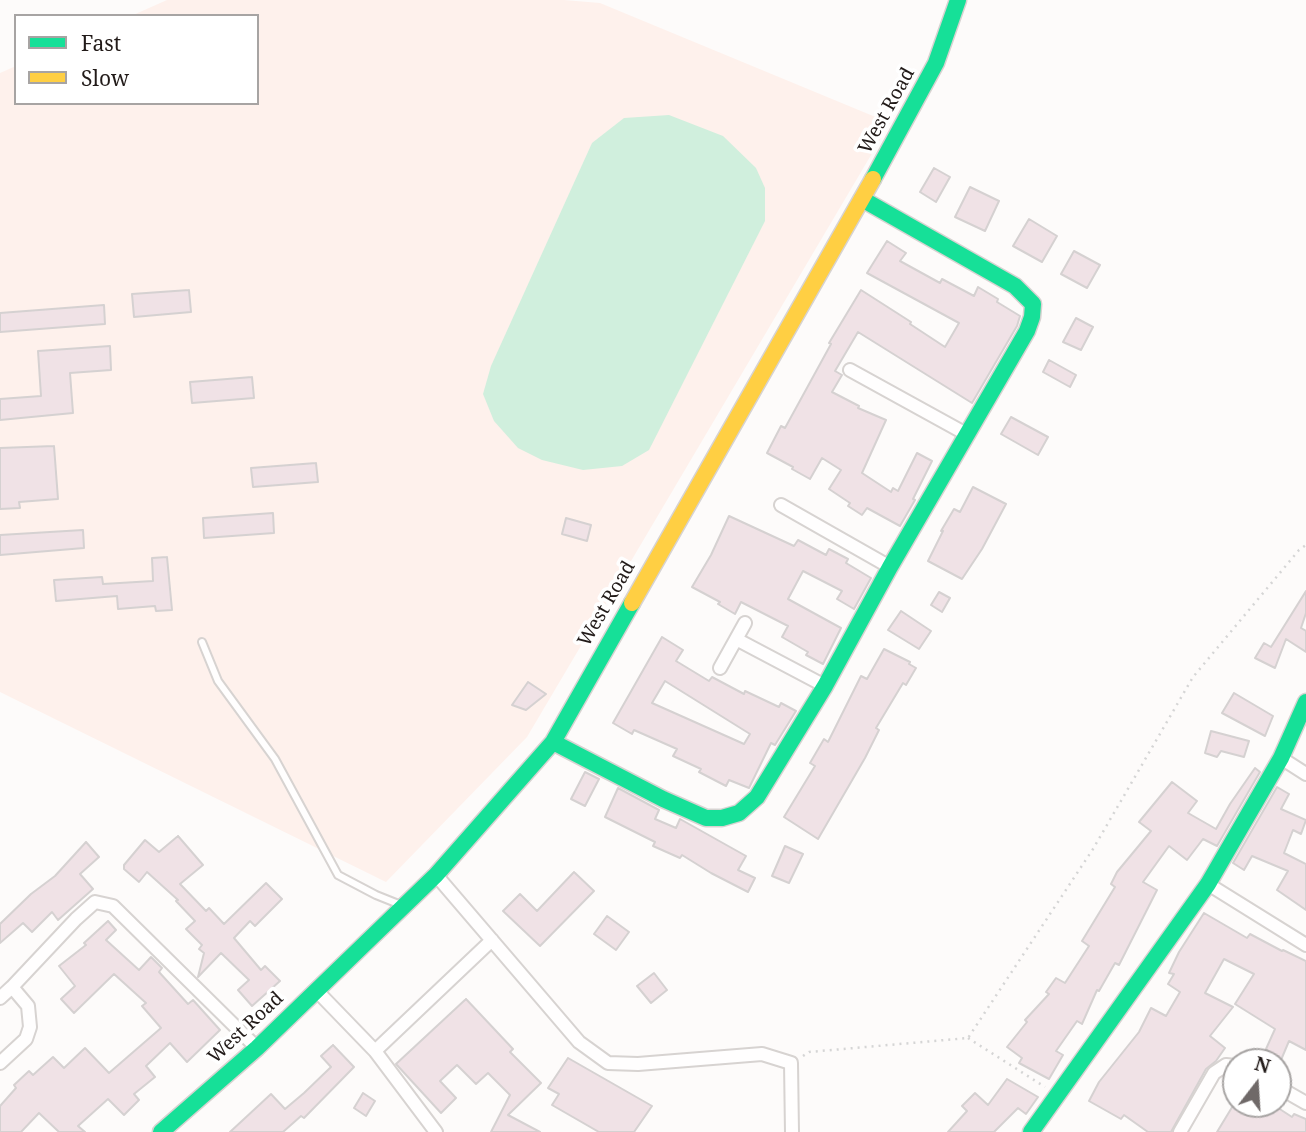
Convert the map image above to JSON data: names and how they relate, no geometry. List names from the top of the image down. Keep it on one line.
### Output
{"streets":{"street":["West Road"]},"legend":["Fast","Slow"],"north":"top"}
